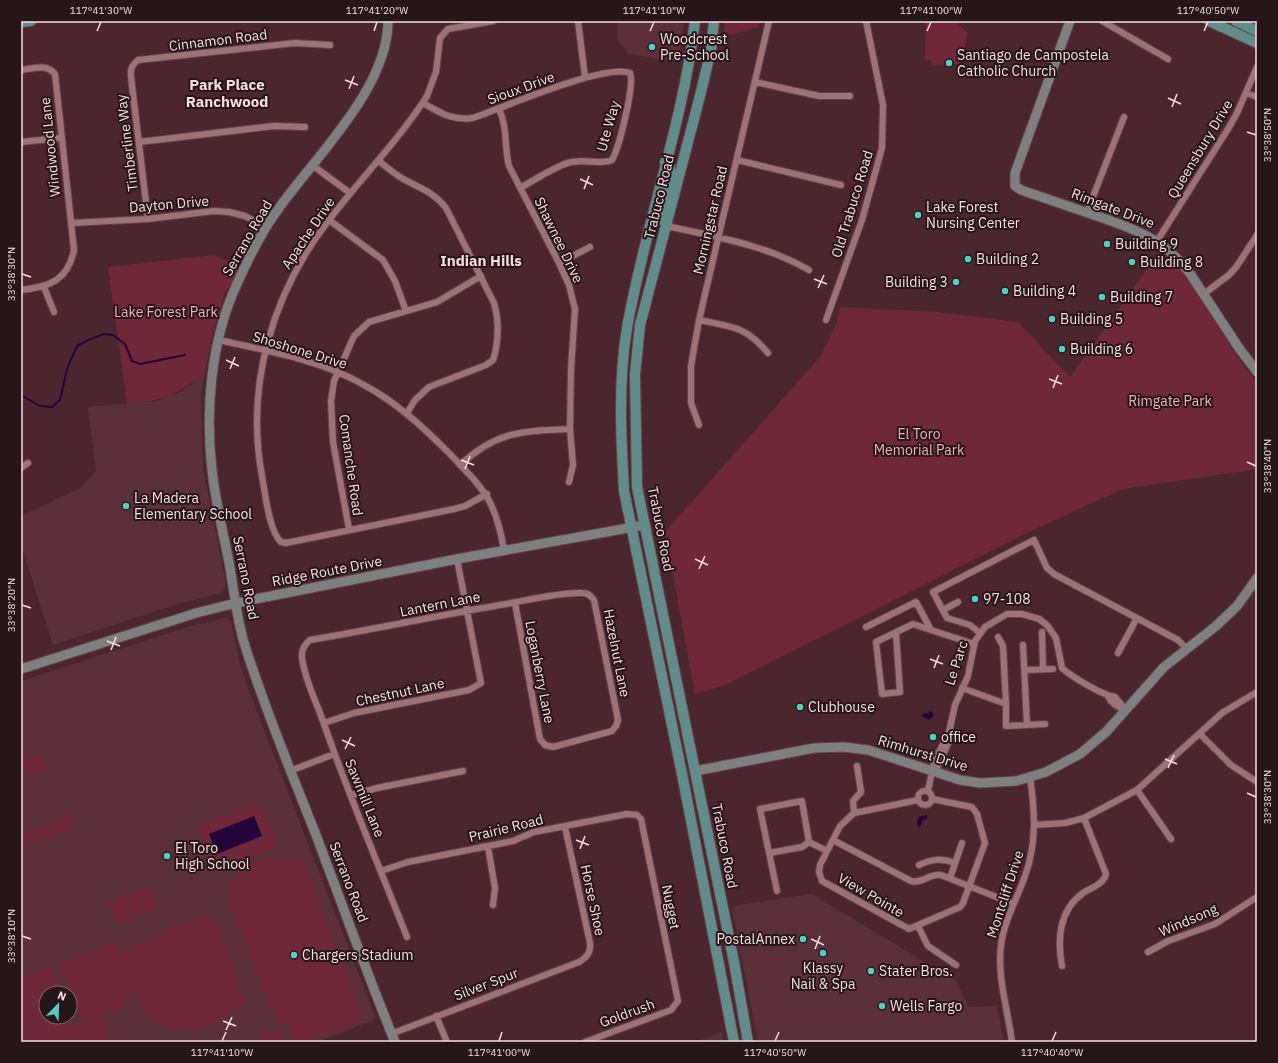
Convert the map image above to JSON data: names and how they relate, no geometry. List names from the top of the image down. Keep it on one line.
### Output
{"streets":{"main road":["Trabuco Road"],"street":["Cinnamon Road","Sioux Drive","Ute Way","Timberline Way","Windwood Lane","Queensbury Drive","Dayton Drive","Old Trabuco Road","Rimgate Drive","Morningstar Road","Apache Drive","Serrano Road","Shawnee Drive","Shoshone Drive","Comanche Road","Ridge Route Drive","Lantern Lane","Hazelnut Lane","Le Parc","Loganberry Lane","Chestnut Lane","Rimhurst Drive","Sawmill Lane","Prairie Road","Montcliff Drive","View Pointe","Horse Shoe","Nugget","Windsong","Silver Spur","Goldrush"]},"crossings":[["Cinnamon Road","Timberline Way"],["Sioux Drive","Ute Way"],["Sioux Drive","Apache Drive"],["Sioux Drive","Shawnee Drive"],["Ute Way","Shawnee Drive"],["Timberline Way","Dayton Drive"],["Windwood Lane","Dayton Drive"],["Queensbury Drive","Rimgate Drive"],["Trabuco Road","Ridge Route Drive"],["Trabuco Road","Rimhurst Drive"],["Dayton Drive","Serrano Road"],["Apache Drive","Shoshone Drive"],["Apache Drive","Comanche Road"],["Serrano Road","Shoshone Drive"],["Serrano Road","Ridge Route Drive"],["Serrano Road","Silver Spur"],["Shoshone Drive","Comanche Road"],["Shoshone Drive","Ridge Route Drive"],["Lantern Lane","Hazelnut Lane"],["Lantern Lane","Loganberry Lane"],["Lantern Lane","Chestnut Lane"],["Lantern Lane","Sawmill Lane"],["Hazelnut Lane","Loganberry Lane"],["Le Parc","Rimhurst Drive"],["Le Parc","View Pointe"],["Chestnut Lane","Sawmill Lane"],["Rimhurst Drive","Montcliff Drive"],["Sawmill Lane","Prairie Road"],["Prairie Road","Horse Shoe"],["Prairie Road","Nugget"],["Horse Shoe","Silver Spur"],["Nugget","Goldrush"]],"districts":["Park Place Ranchwood","Indian Hills"],"parks":["Lake Forest Park","Rimgate Park","El Toro Memorial Park"],"places":["Woodcrest Pre-School","Santiago de Campostela Catholic Church","Lake Forest Nursing Center","Building 9","Building 2","Building 8","Building 3","Building 4","Building 7","Building 5","Building 6","La Madera Elementary School","97-108","Clubhouse","office","El Toro High School","PostalAnnex","Klassy Nail & Spa","Chargers Stadium","Stater Bros.","Wells Fargo"],"north":"top right","coordinates":["117°41'30\"W","117°41'20\"W","117°41'10\"W","117°41'00\"W","117°40'50\"W","33°38'50\"N","33°38'30\"N","33°38'40\"N","33°38'20\"N","33°38'10\"N","117°40'40\"W"]}
